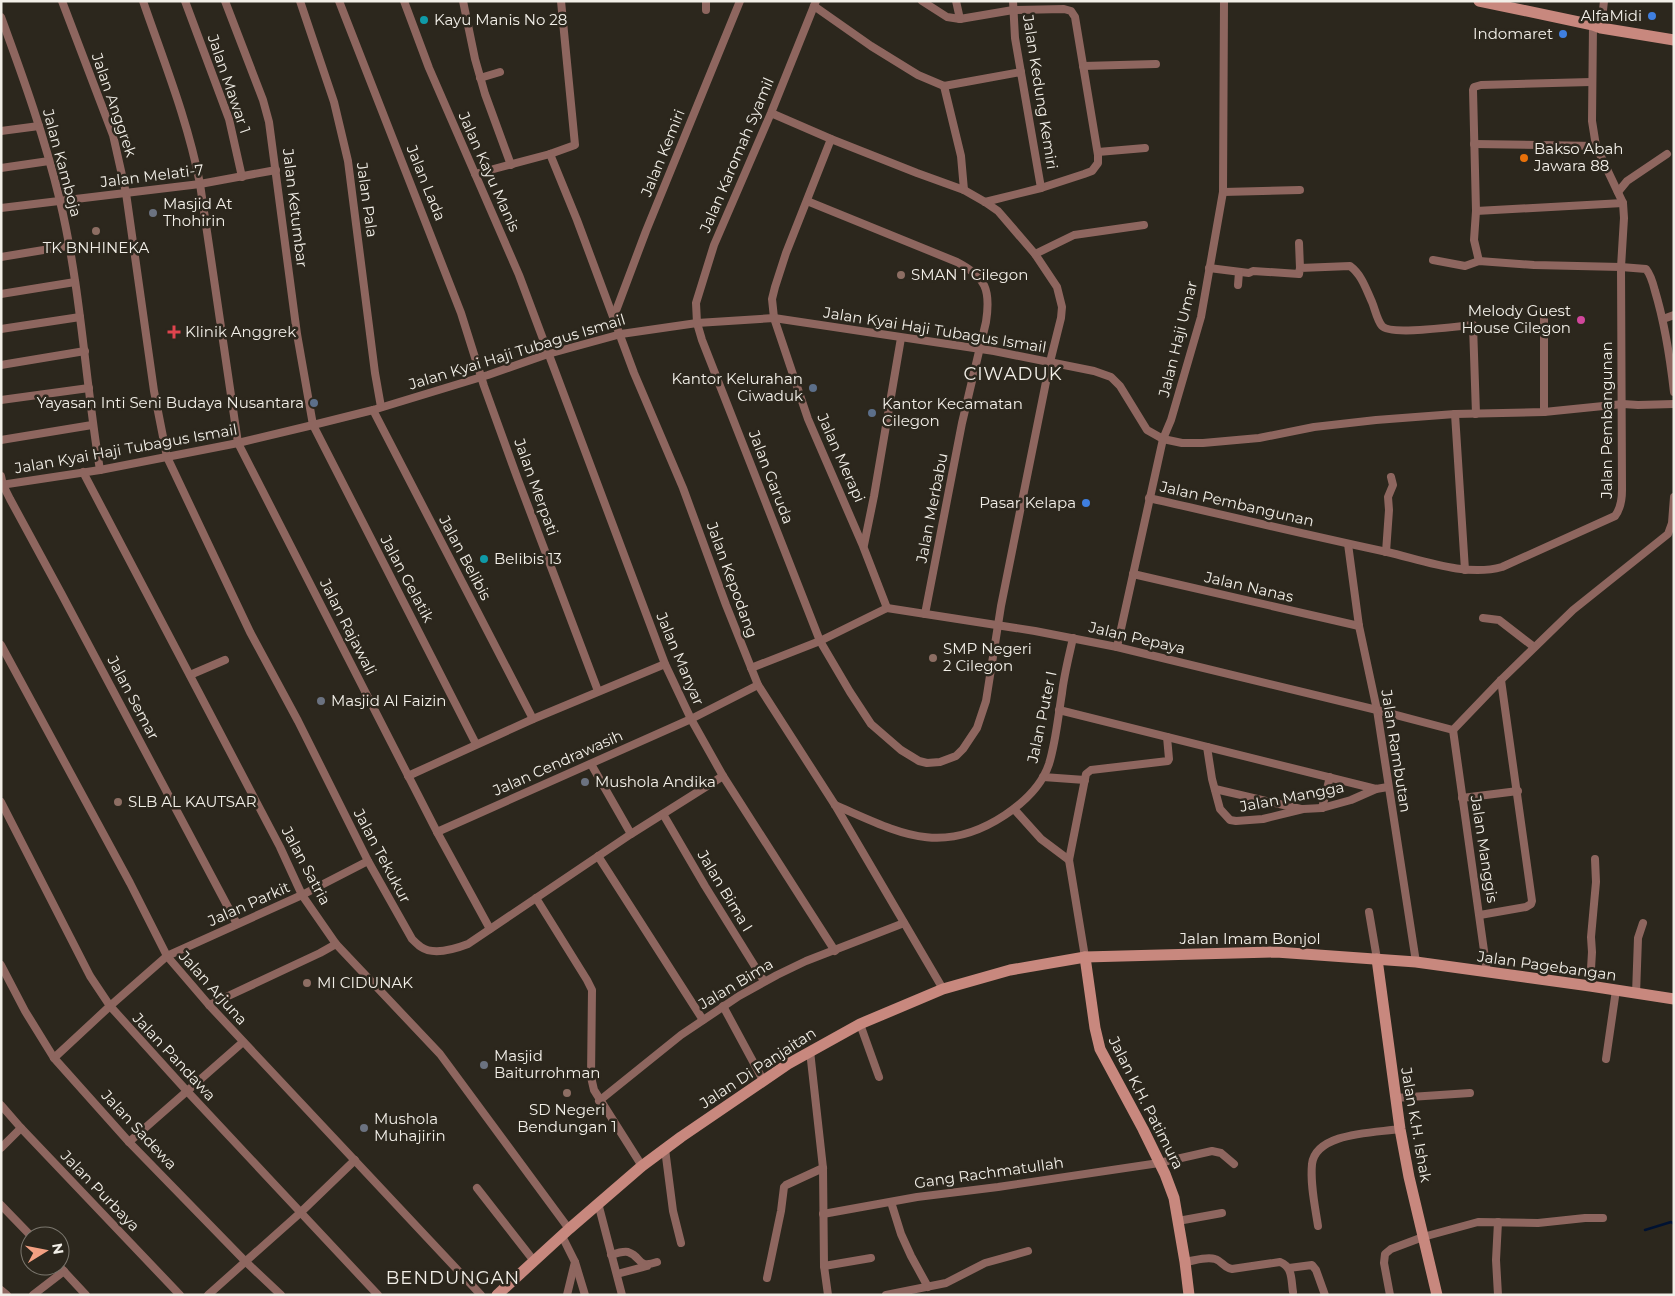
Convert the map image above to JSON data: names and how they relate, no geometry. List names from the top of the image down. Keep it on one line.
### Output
{"streets":{"street":["Jalan Mawar 1","Jalan Kedung Kemiri","Jalan Anggrek","Jalan Kemiri","Jalan Karomah Syamil","Jalan Kamboja","Jalan Kayu Manis","Jalan Melati-7","Jalan Lada","Jalan Pala","Jalan Ketumbar","Jalan Kyai Haji Tubagus Ismail","Jalan Haji Umar","Jalan Pembangunan","Jalan Merapi","Jalan Garuda","Jalan Merpati","Jalan Merbabu","Jalan Belibis","Jalan Gelatik","Jalan Kepodang","Jalan Nanas","Jalan Rajawali","Jalan Pepaya","Jalan Manyar","Jalan Semar","Jalan Puter I","Jalan Rambutan","Jalan Cendrawasih","Jalan Mangga","Jalan Manggis","Jalan Tekukur","Jalan Satria","Jalan Bima I","Jalan Parkit","Jalan Imam Bonjol","Jalan Pagebangan","Jalan Bima","Jalan Arjuna","Jalan Pandawa","Jalan Di Panjaitan","Jalan K.H. Patimura","Jalan K.H. Ishak","Jalan Sadewa","Gang Rachmatullah","Jalan Purbaya"]},"crossings":[["Jalan Mawar 1","Jalan Melati-7"],["Jalan Anggrek","Jalan Melati-7"],["Jalan Anggrek","Jalan Kyai Haji Tubagus Ismail"],["Jalan Anggrek","Jalan Tekukur"],["Jalan Kemiri","Jalan Kepodang"],["Jalan Karomah Syamil","Jalan Kyai Haji Tubagus Ismail"],["Jalan Karomah Syamil","Jalan Garuda"],["Jalan Kamboja","Jalan Melati-7"],["Jalan Kamboja","Jalan Kyai Haji Tubagus Ismail"],["Jalan Kayu Manis","Jalan Kyai Haji Tubagus Ismail"],["Jalan Kayu Manis","Jalan Manyar"],["Jalan Melati-7","Jalan Ketumbar"],["Jalan Melati-7","Jalan Rajawali"],["Jalan Lada","Jalan Kyai Haji Tubagus Ismail"],["Jalan Lada","Jalan Merpati"],["Jalan Pala","Jalan Kyai Haji Tubagus Ismail"],["Jalan Ketumbar","Jalan Kyai Haji Tubagus Ismail"],["Jalan Ketumbar","Jalan Gelatik"],["Jalan Kyai Haji Tubagus Ismail","Jalan Haji Umar"],["Jalan Kyai Haji Tubagus Ismail","Jalan Merapi"],["Jalan Kyai Haji Tubagus Ismail","Jalan Garuda"],["Jalan Kyai Haji Tubagus Ismail","Jalan Merpati"],["Jalan Kyai Haji Tubagus Ismail","Jalan Merbabu"],["Jalan Kyai Haji Tubagus Ismail","Jalan Belibis"],["Jalan Kyai Haji Tubagus Ismail","Jalan Gelatik"],["Jalan Kyai Haji Tubagus Ismail","Jalan Kepodang"],["Jalan Kyai Haji Tubagus Ismail","Jalan Rajawali"],["Jalan Kyai Haji Tubagus Ismail","Jalan Manyar"],["Jalan Kyai Haji Tubagus Ismail","Jalan Semar"],["Jalan Kyai Haji Tubagus Ismail","Jalan Tekukur"],["Jalan Kyai Haji Tubagus Ismail","Jalan Satria"],["Jalan Haji Umar","Jalan Pembangunan"],["Jalan Haji Umar","Jalan Nanas"],["Jalan Haji Umar","Jalan Pepaya"],["Jalan Pembangunan","Jalan Rambutan"],["Jalan Merapi","Jalan Garuda"],["Jalan Merapi","Jalan Merbabu"],["Jalan Merapi","Jalan Pepaya"],["Jalan Garuda","Jalan Pepaya"],["Jalan Merbabu","Jalan Pepaya"],["Jalan Kepodang","Jalan Puter I"],["Jalan Kepodang","Jalan Cendrawasih"],["Jalan Kepodang","Jalan Bima"],["Jalan Kepodang","Jalan Di Panjaitan"],["Jalan Nanas","Jalan Rambutan"],["Jalan Rajawali","Jalan Cendrawasih"],["Jalan Rajawali","Jalan Tekukur"],["Jalan Pepaya","Jalan Puter I"],["Jalan Pepaya","Jalan Rambutan"],["Jalan Pepaya","Jalan Manggis"],["Jalan Manyar","Jalan Cendrawasih"],["Jalan Manyar","Jalan Tekukur"],["Jalan Manyar","Jalan Bima"],["Jalan Semar","Jalan Parkit"],["Jalan Rambutan","Jalan Imam Bonjol"],["Jalan Rambutan","Jalan Pagebangan"],["Jalan Manggis","Jalan Pagebangan"],["Jalan Tekukur","Jalan Bima I"],["Jalan Tekukur","Jalan Parkit"],["Jalan Satria","Jalan Parkit"],["Jalan Satria","Jalan Di Panjaitan"],["Jalan Bima I","Jalan Bima"],["Jalan Parkit","Jalan Arjuna"],["Jalan Parkit","Jalan Pandawa"],["Jalan Parkit","Jalan Sadewa"],["Jalan Imam Bonjol","Jalan Pagebangan"],["Jalan Imam Bonjol","Jalan Di Panjaitan"],["Jalan Imam Bonjol","Jalan K.H. Patimura"],["Jalan Imam Bonjol","Jalan K.H. Ishak"],["Jalan Di Panjaitan","Jalan K.H. Patimura"],["Jalan K.H. Patimura","Gang Rachmatullah"]],"districts":["CIWADUK","BENDUNGAN"],"places":{"other":["AlfaMidi","Kayu Manis No 28","Indomaret","Bakso Abah Jawara 88","Masjid At Thohirin","TK BNHINEKA","SMAN 1 Cilegon","Melody Guest House Cilegon","Kantor Kelurahan Ciwaduk","Yayasan Inti Seni Budaya Nusantara","Kantor Kecamatan Cilegon","Pasar Kelapa","Belibis 13","SMP Negeri 2 Cilegon","Masjid Al Faizin","Mushola Andika","SLB AL KAUTSAR","MI CIDUNAK","Masjid Baiturrohman","SD Negeri Bendungan 1","Mushola Muhajirin"],"health":["Klinik Anggrek"]},"north":"right"}
